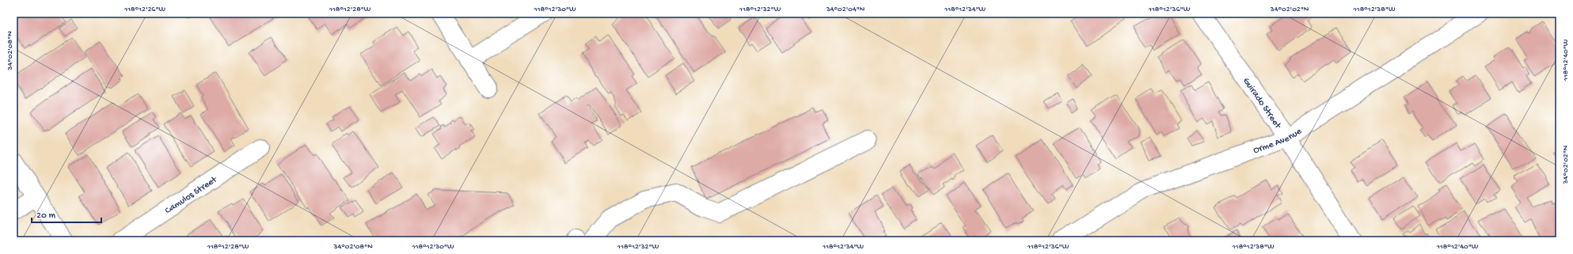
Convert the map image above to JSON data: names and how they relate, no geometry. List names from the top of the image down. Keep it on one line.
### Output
{"streets":{"street":["Guirado Street","Orme Avenue","Camulos Street"]},"crossings":[["Guirado Street","Orme Avenue"]],"scale_bar":"20 m","coordinates":["118°12'26\"W","118°12'28\"W","118°12'30\"W","118°12'32\"W","34°02'04\"N","118°12'34\"W","118°12'36\"W","34°02'02\"N","118°12'38\"W","34°02'08\"N","118°12'40\"W"]}
